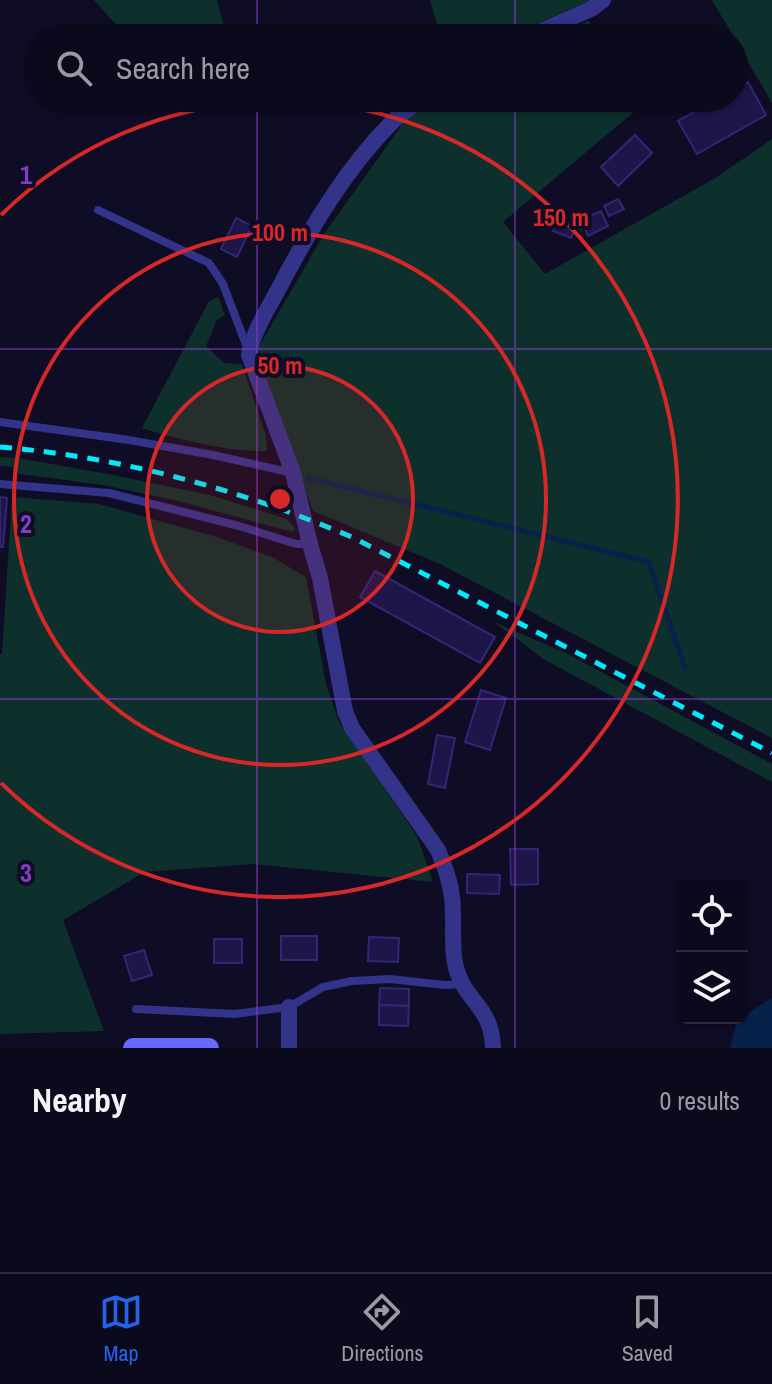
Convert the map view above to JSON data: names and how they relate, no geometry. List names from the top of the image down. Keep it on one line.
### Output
{"page":{"search":"Search here","heading":["Nearby","0 results"],"nav":["Map","Directions","Saved"]},"grid":{"rows":["1","2","3"]},"rings":["150 m","100 m","50 m"]}
